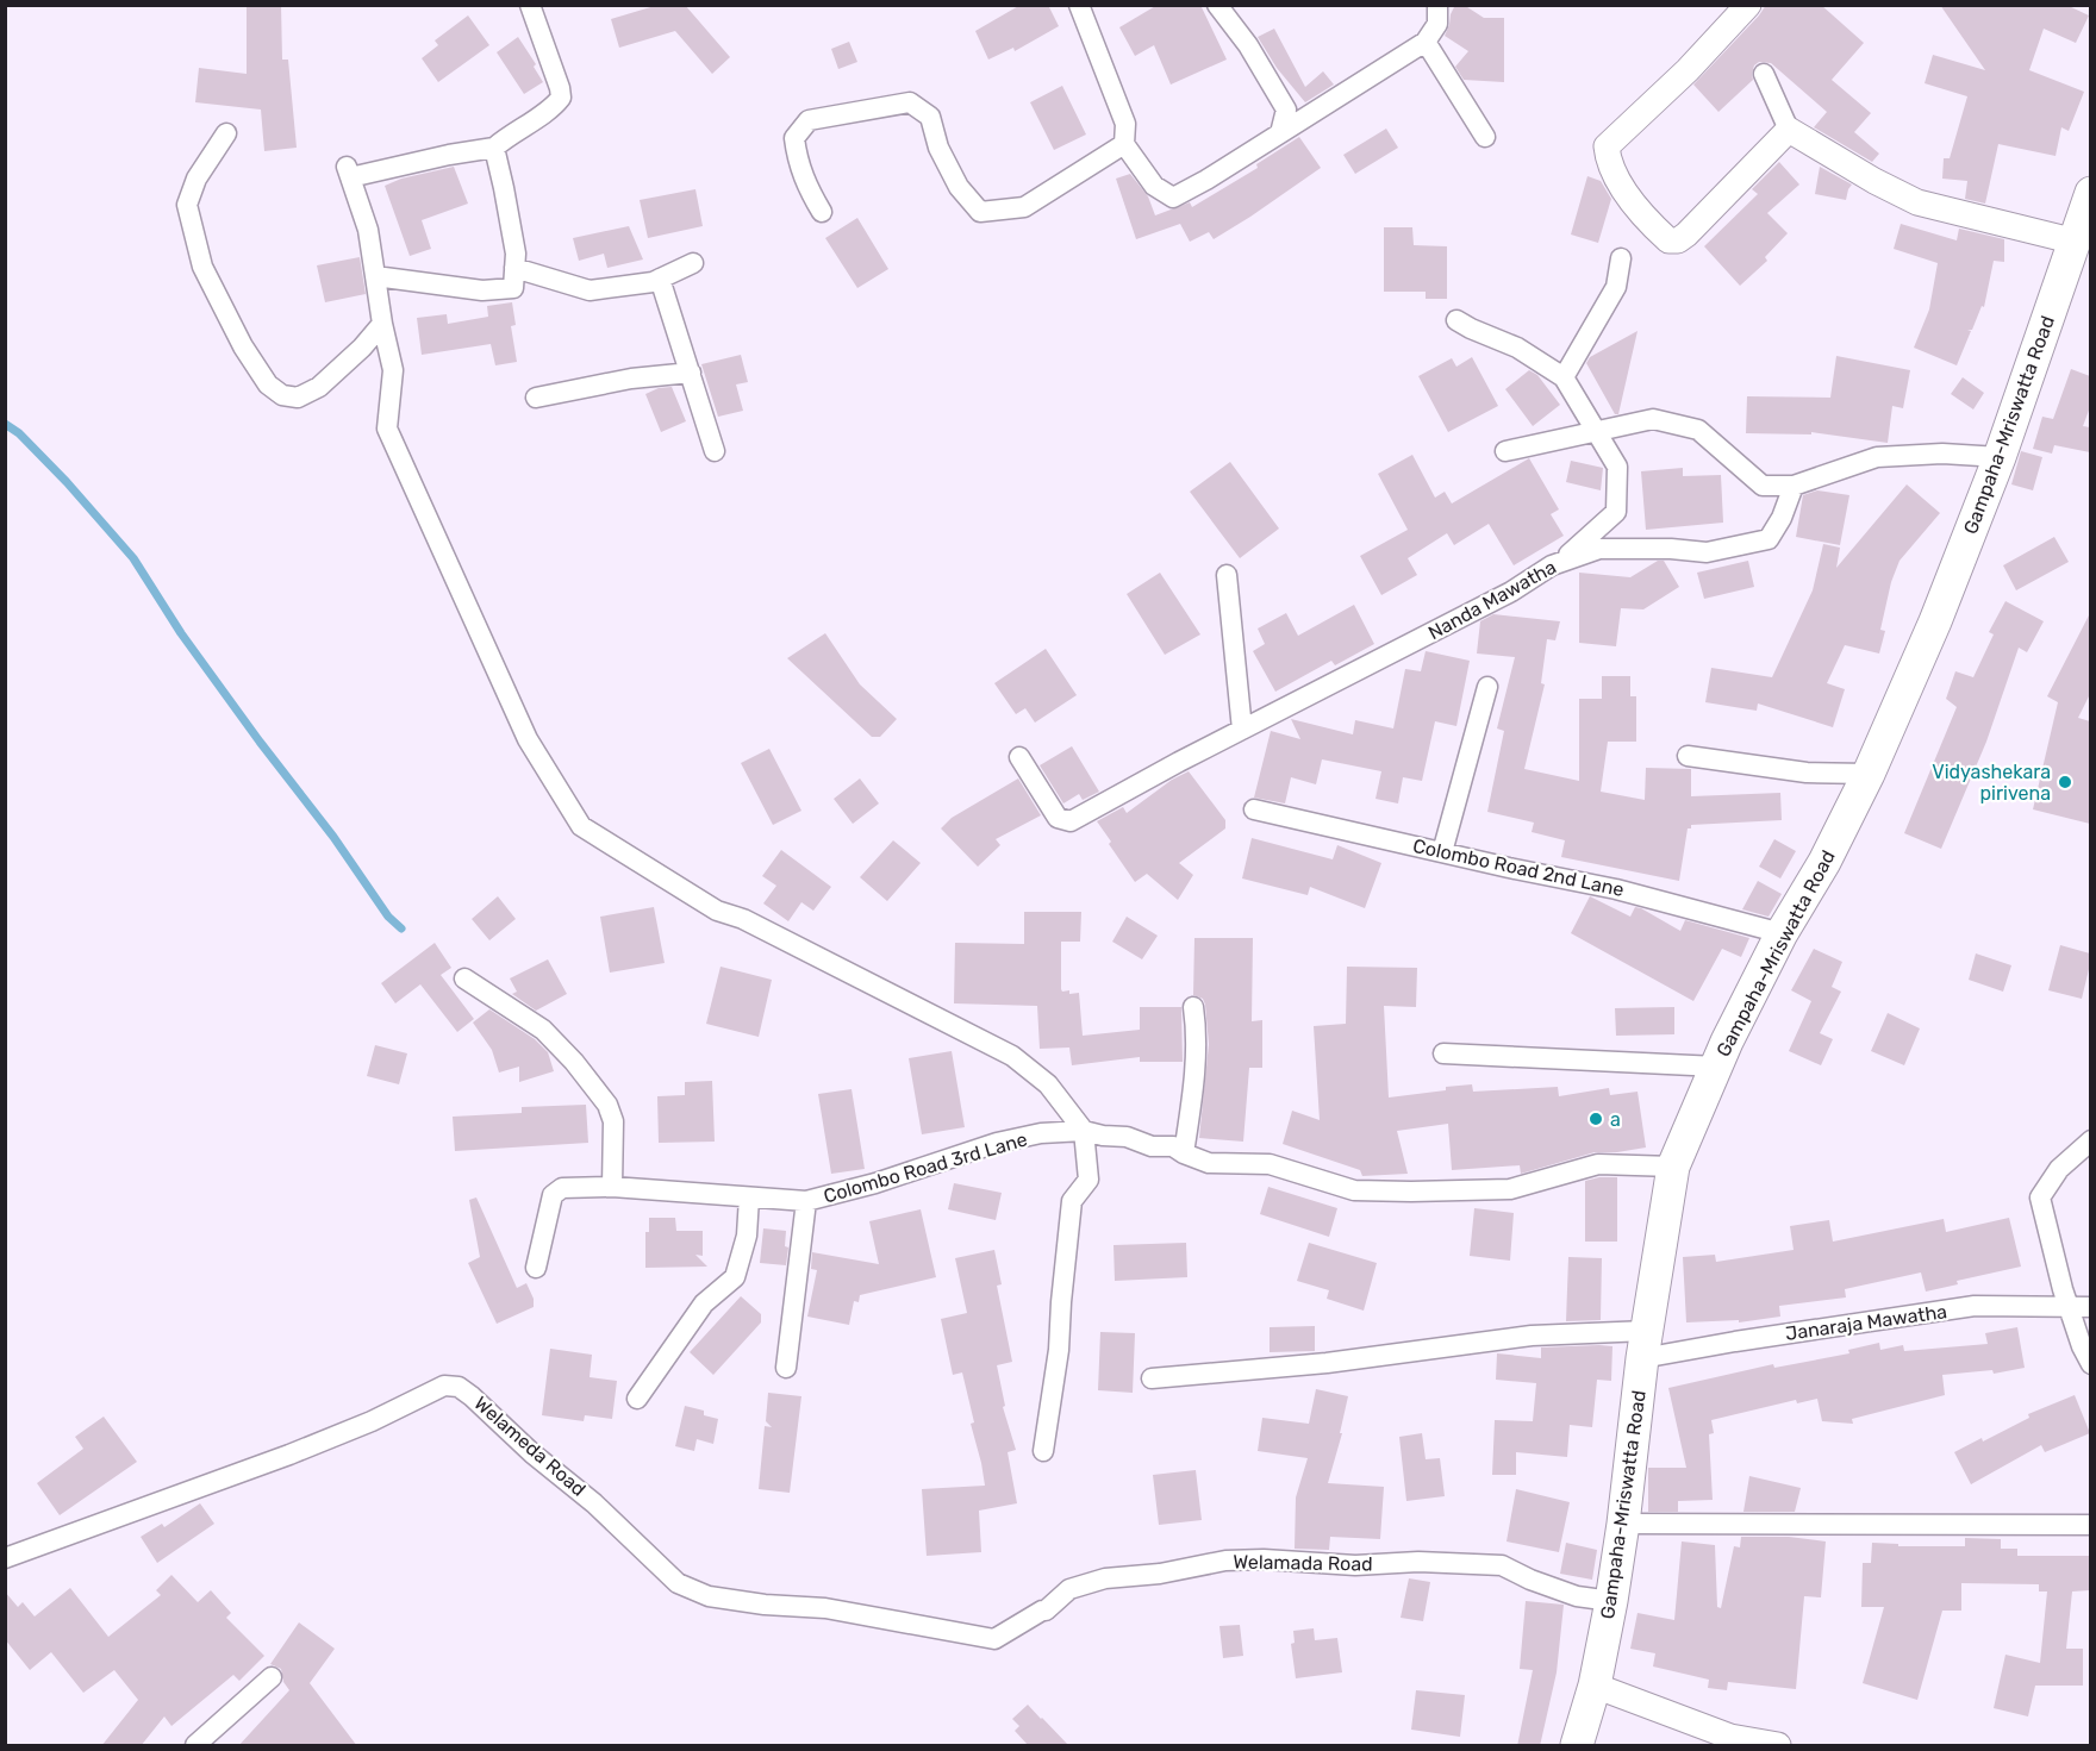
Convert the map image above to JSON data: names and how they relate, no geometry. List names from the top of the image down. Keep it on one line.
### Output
{"streets":{"main road":["Gampaha-Mriswatta Road"],"street":["Nanda Mawatha","Colombo Road 2nd Lane","Colombo Road 3rd Lane","Janaraja Mawatha","Welameda Road","Welamada Road"]},"crossings":[["Gampaha-Mriswatta Road","Colombo Road 2nd Lane"],["Gampaha-Mriswatta Road","Colombo Road 3rd Lane"],["Gampaha-Mriswatta Road","Janaraja Mawatha"],["Gampaha-Mriswatta Road","Welamada Road"],["Welameda Road","Welamada Road"]],"places":["Vidyashekara pirivena","a"]}
